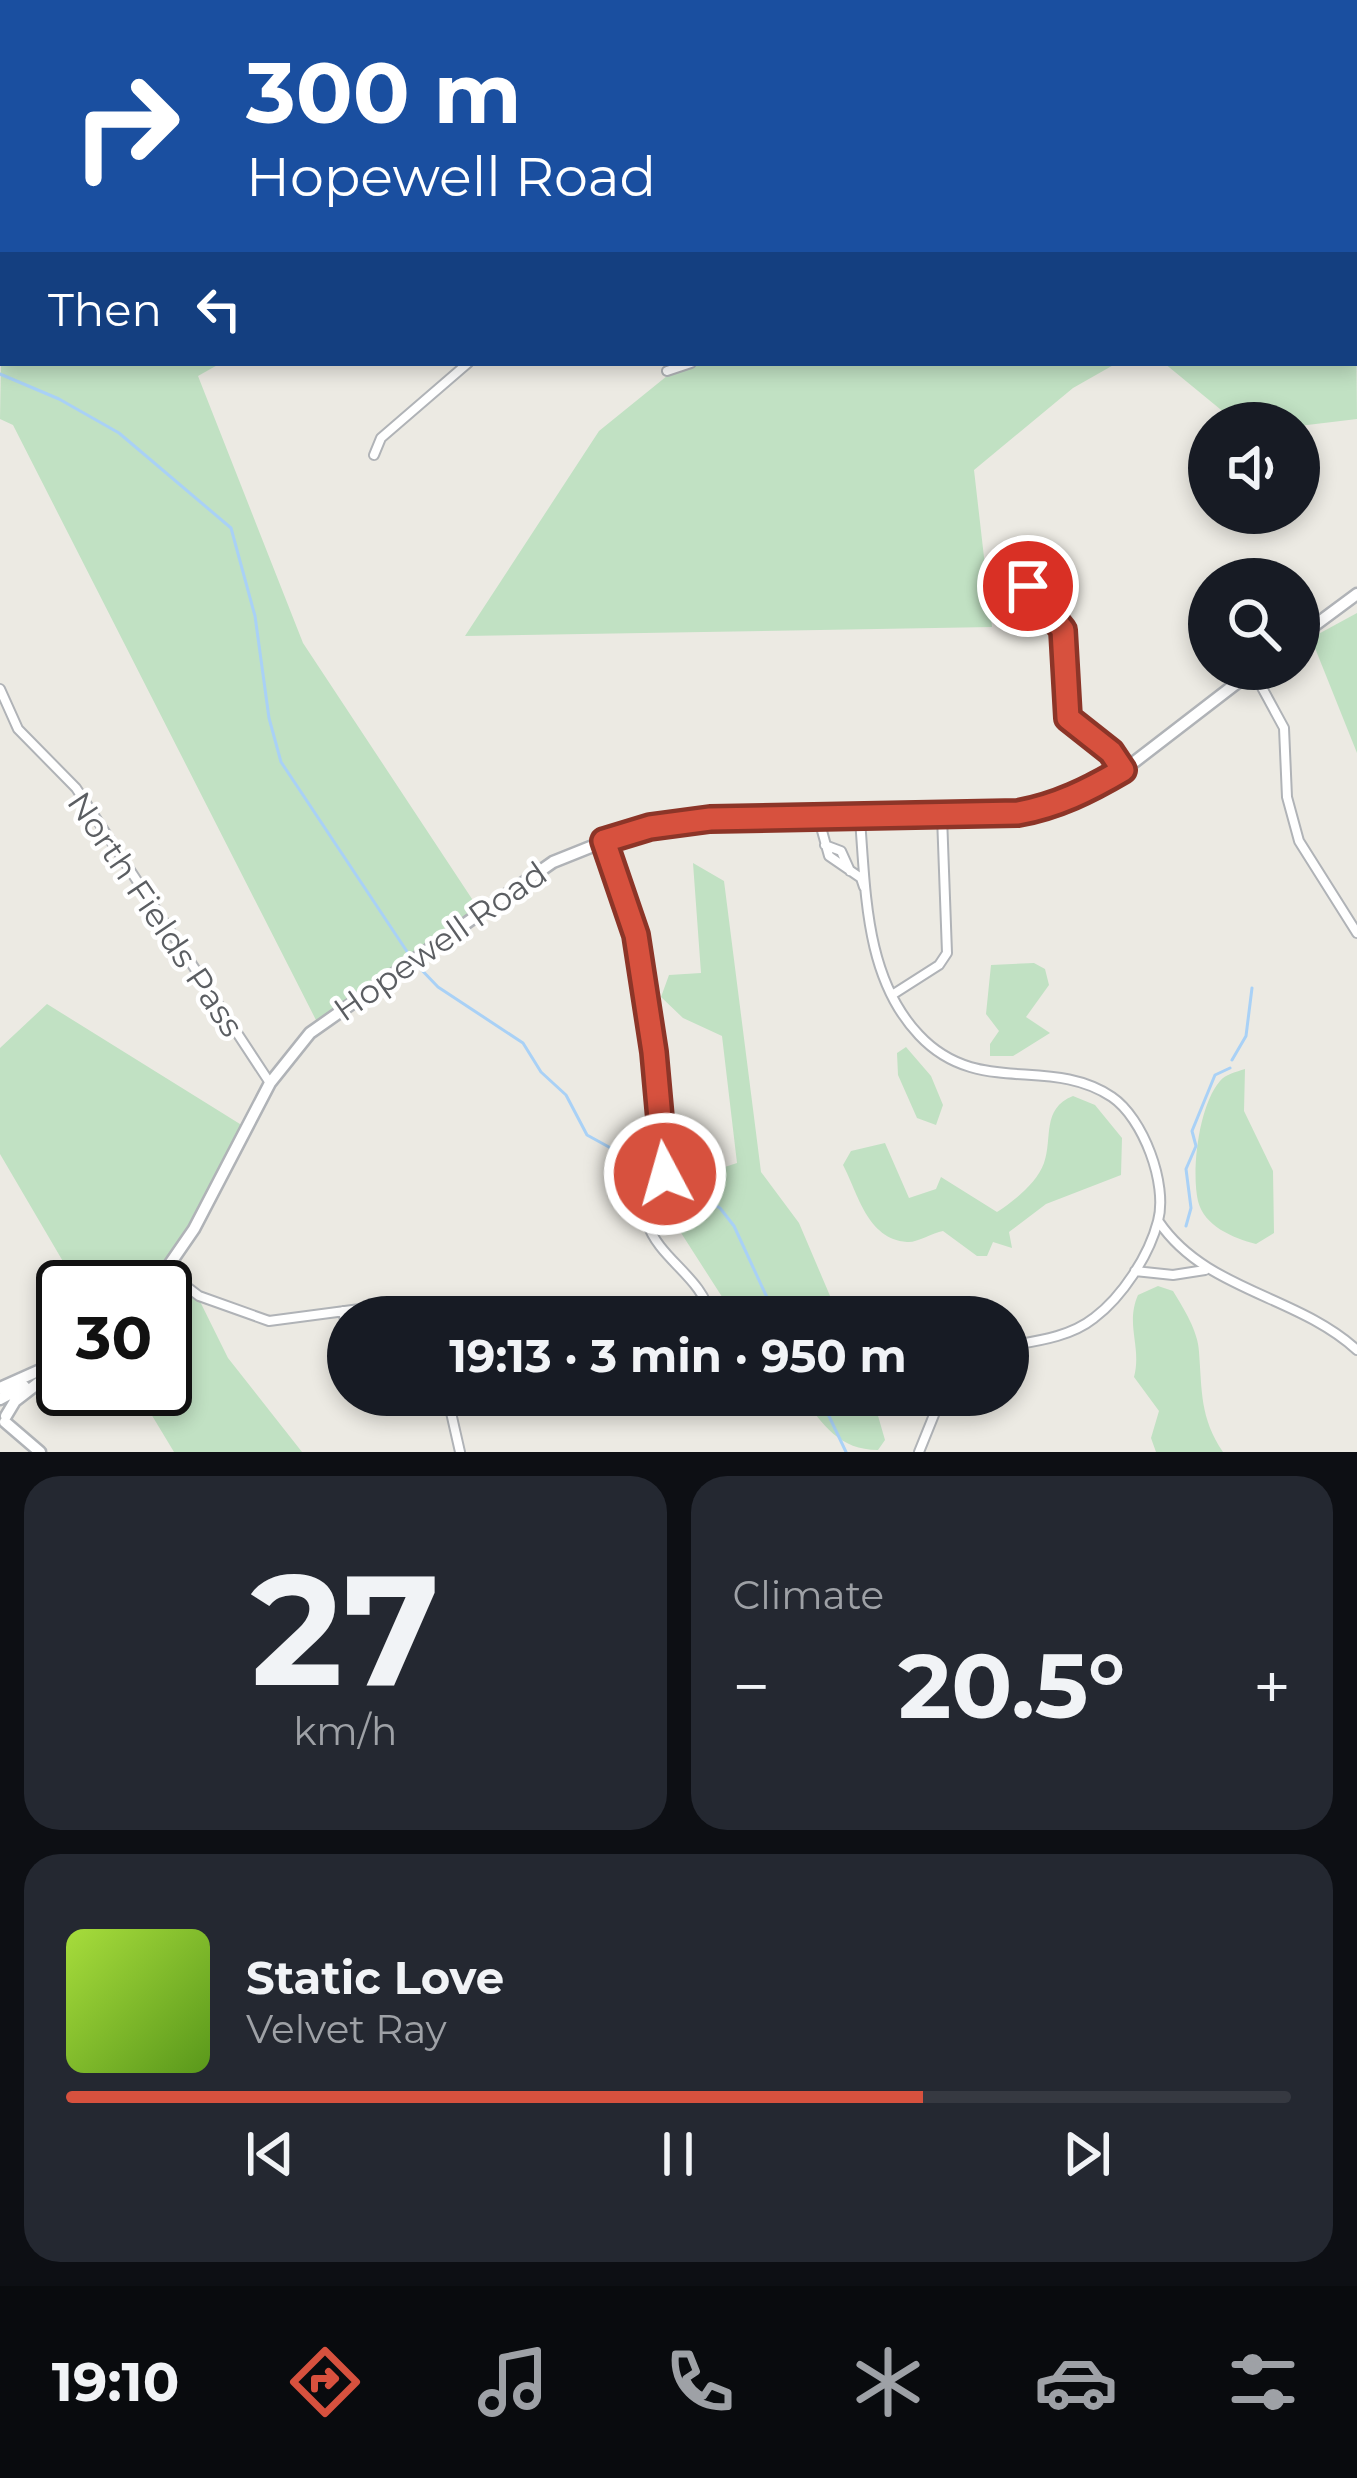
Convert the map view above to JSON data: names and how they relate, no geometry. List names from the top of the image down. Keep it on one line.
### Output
{"streets":{"street":["North Fields Pass","Hopewell Road"]},"crossings":[["North Fields Pass","Hopewell Road"]],"page":{"turn":["300 m","Hopewell Road"],"then":"Then","limit":"30","trip":"19:13 · 3 min · 950 m","tile":[["27","km/h"],"Climate"],"heat":["−","20.5°","+"],"song":["Static Love","Velvet Ray"],"tabs":"19:10"}}
